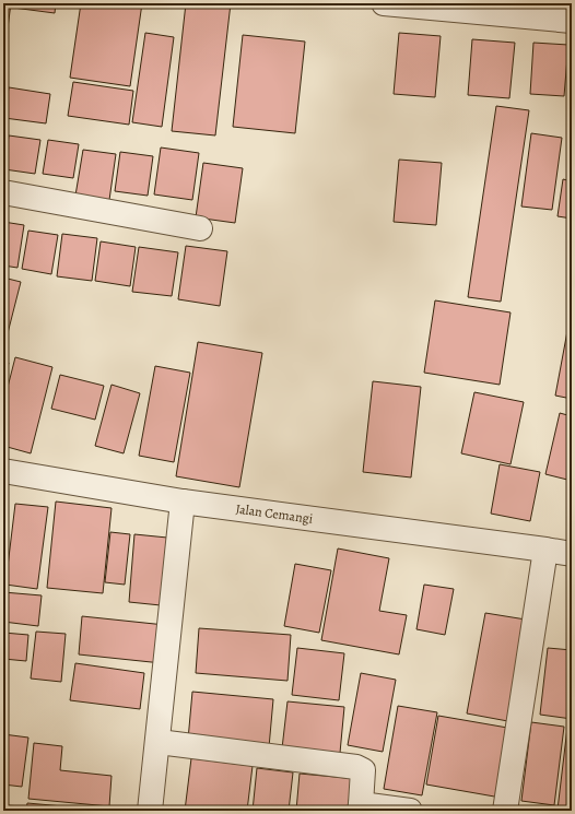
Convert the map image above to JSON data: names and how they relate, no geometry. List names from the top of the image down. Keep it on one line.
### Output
{"streets":{"street":["Jalan Cemangi"]}}
